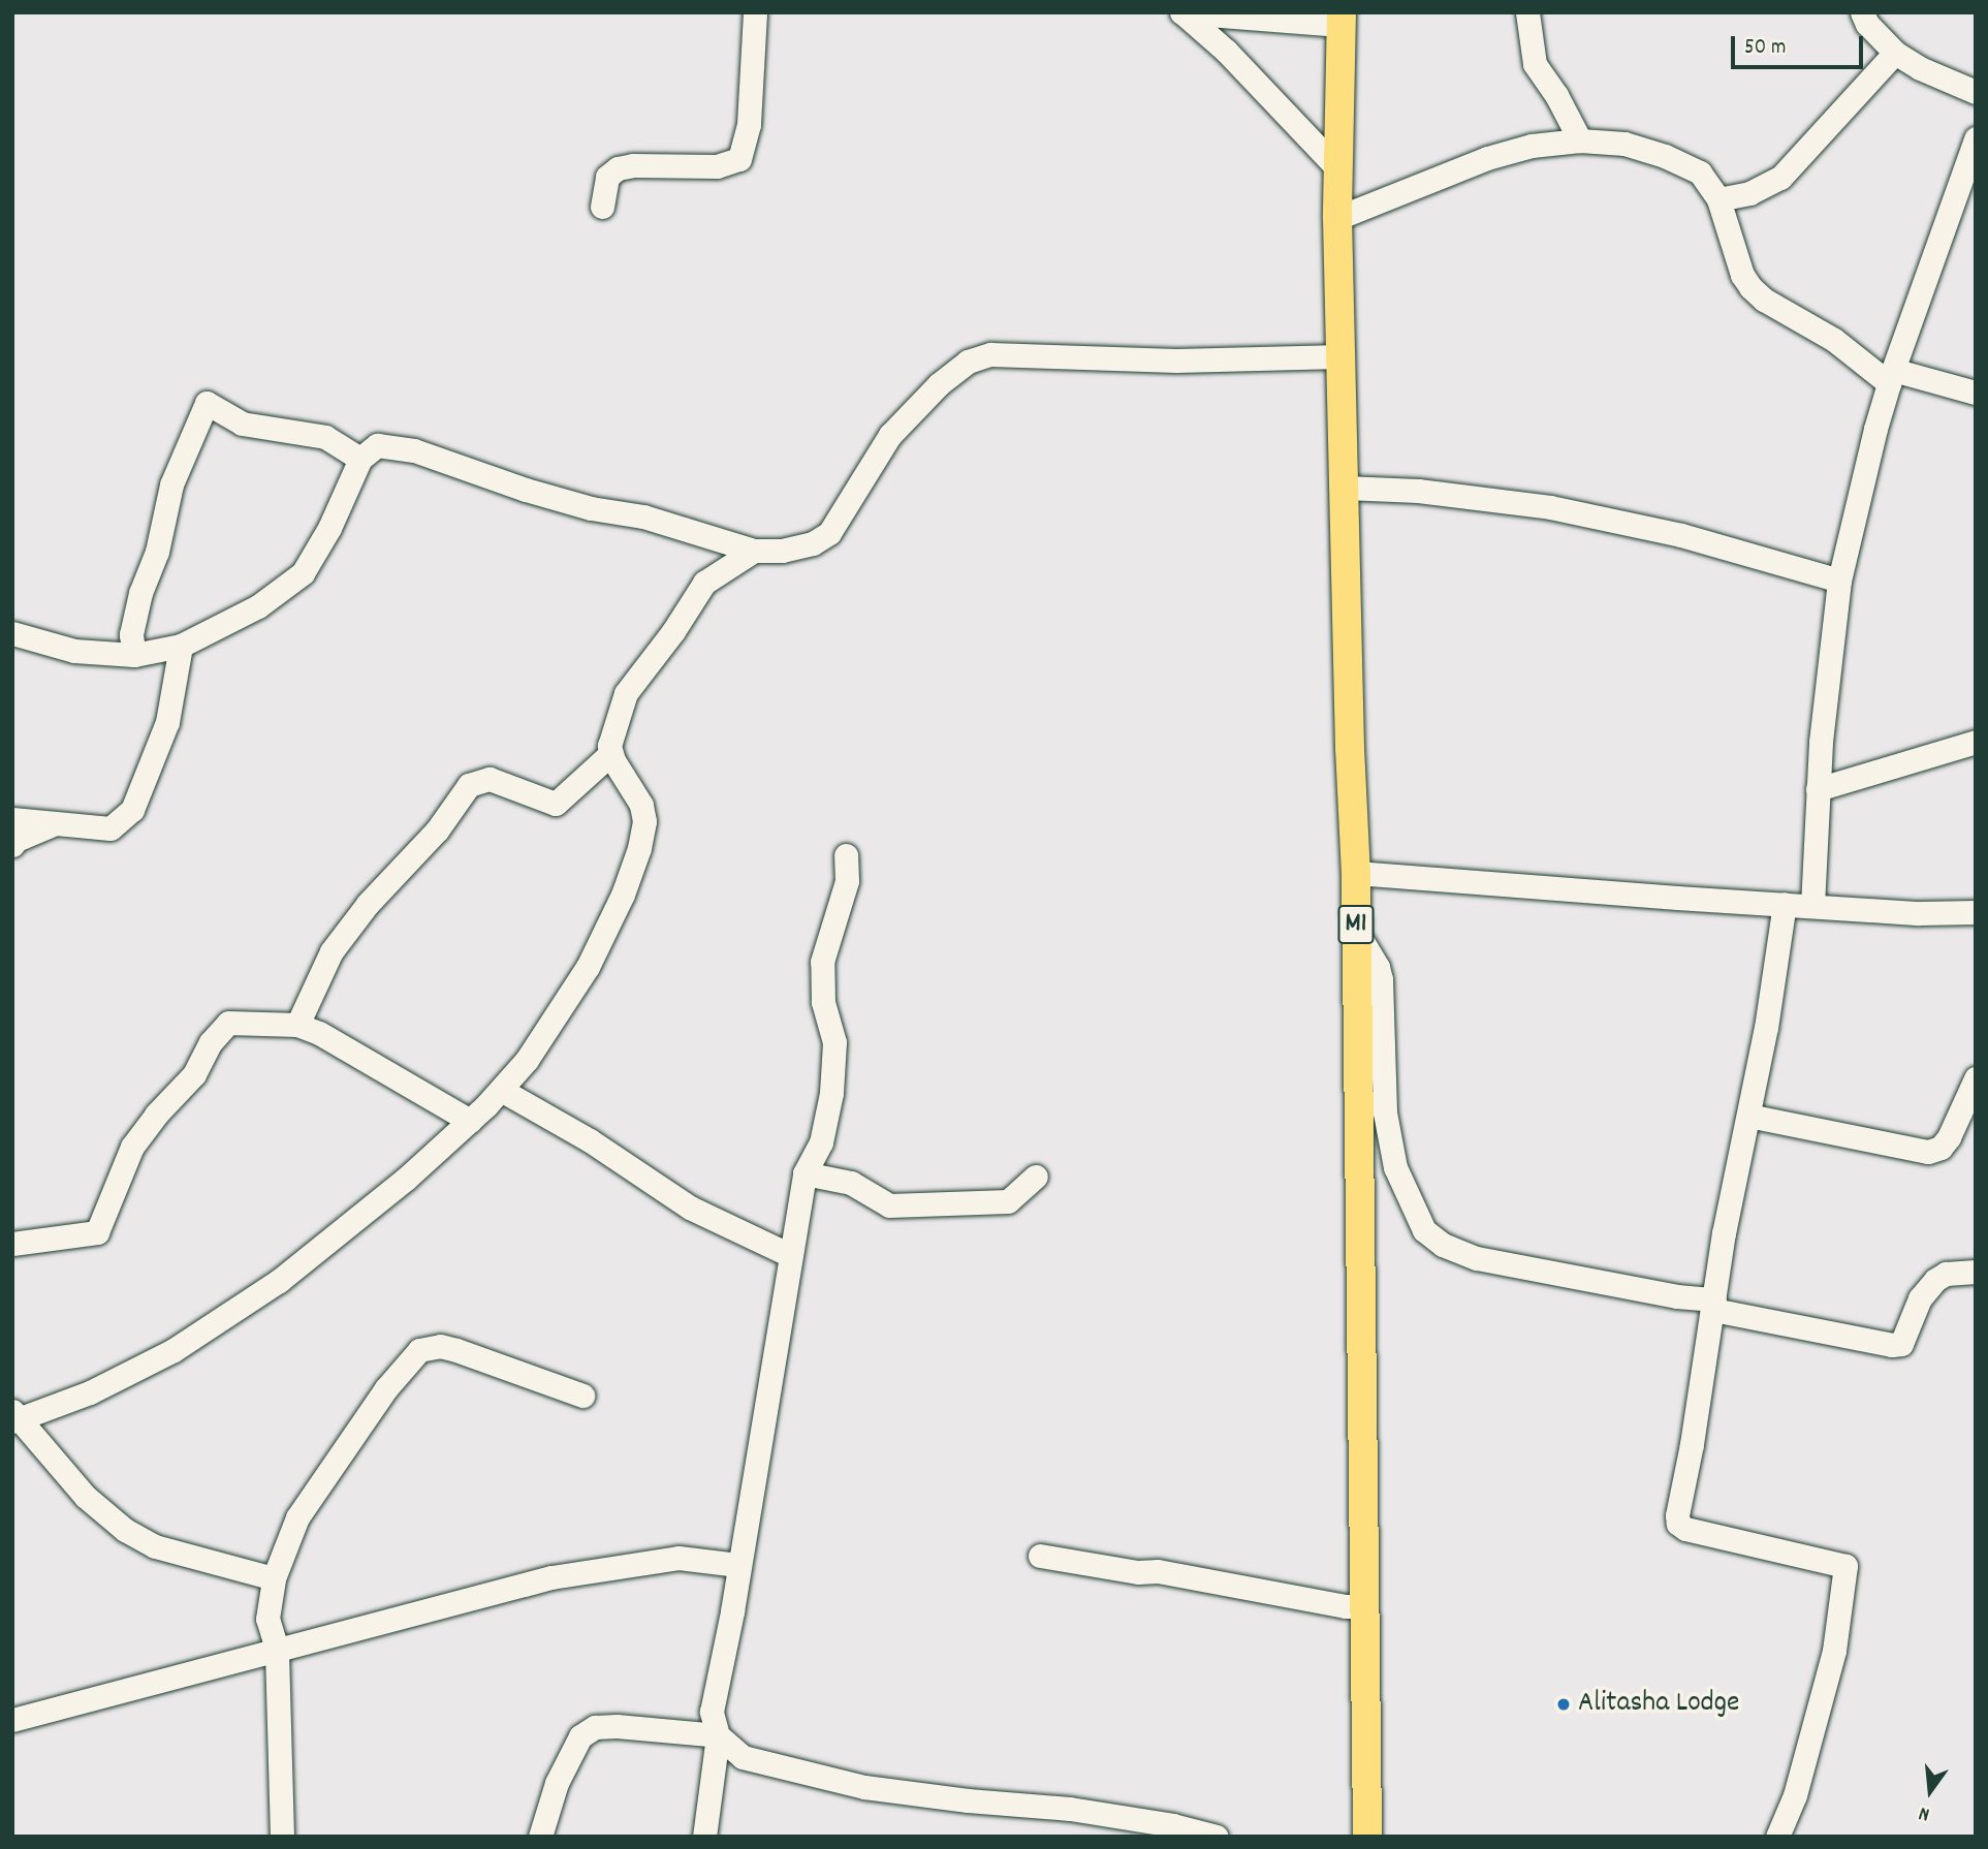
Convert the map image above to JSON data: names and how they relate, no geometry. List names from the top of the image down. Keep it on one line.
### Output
{"streets":{"main road":["M1"]},"places":["Alitasha Lodge"],"scale_bar":"50 m","north":"bottom"}
